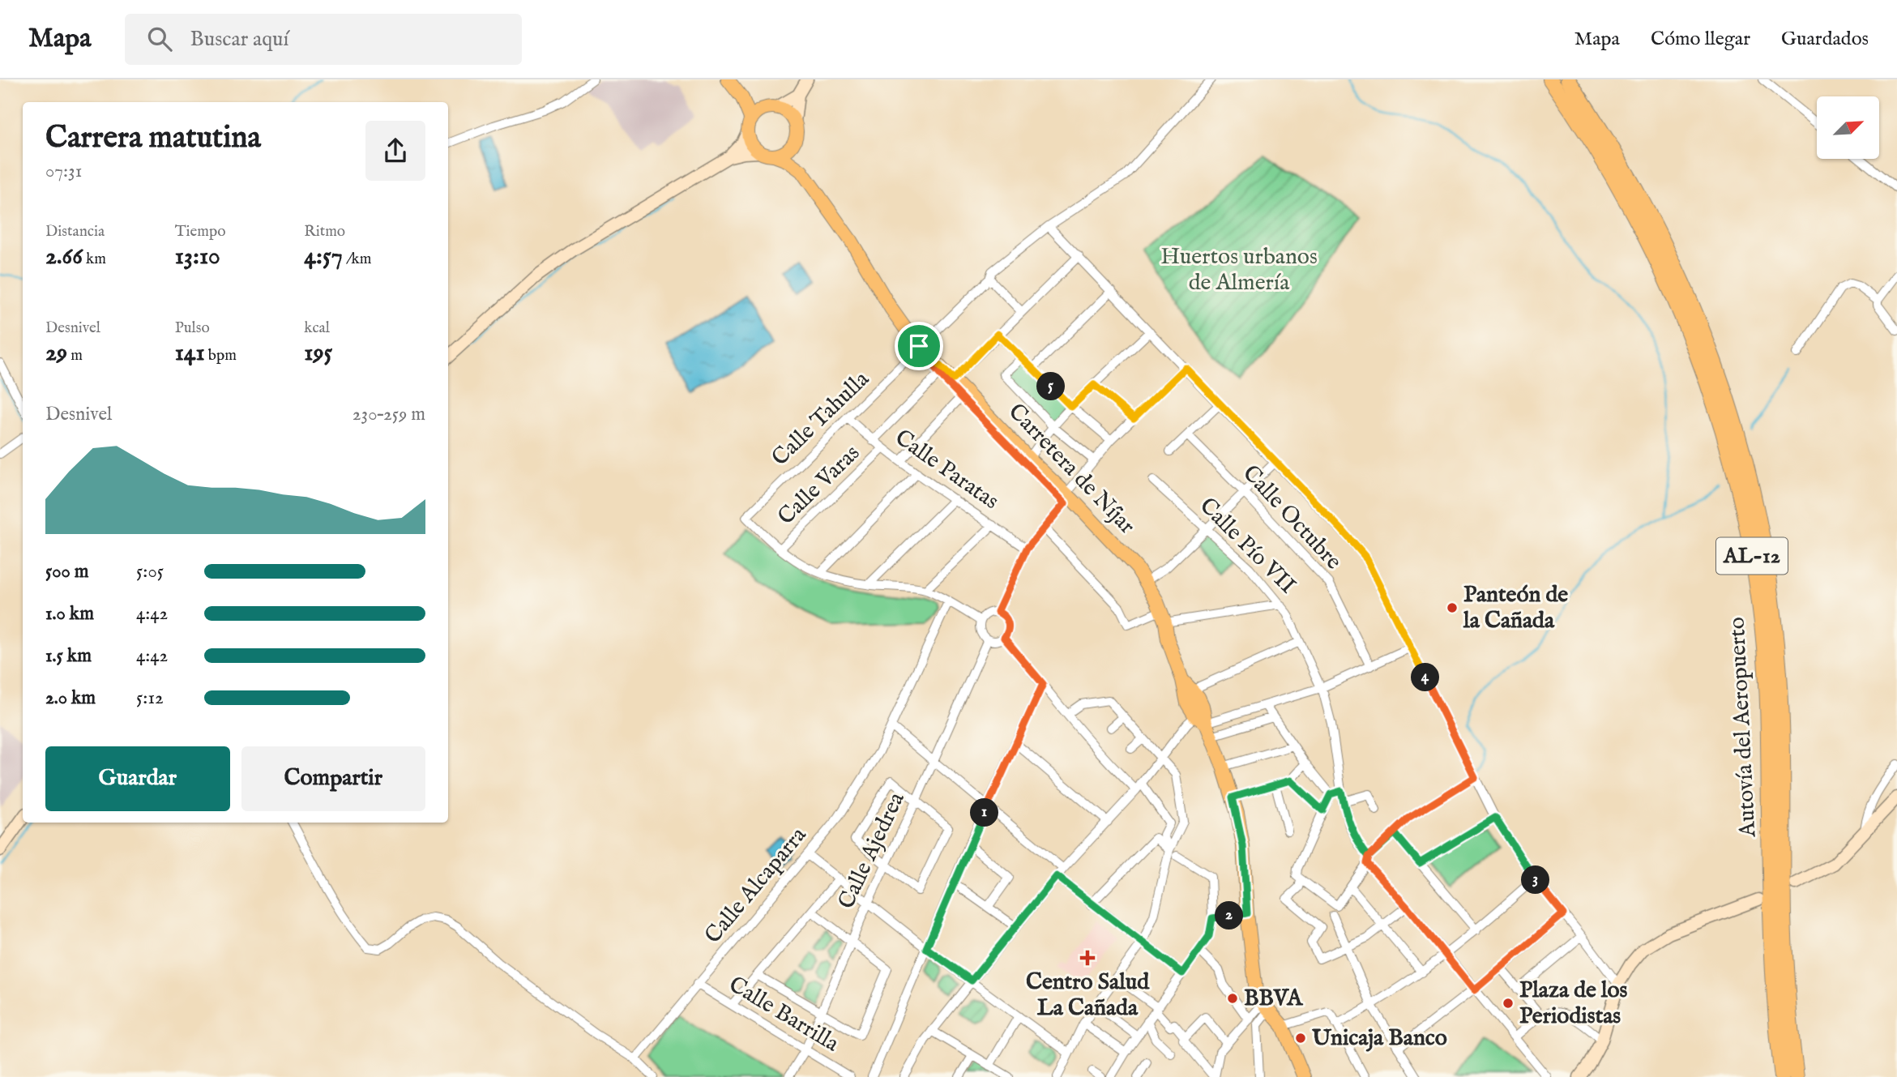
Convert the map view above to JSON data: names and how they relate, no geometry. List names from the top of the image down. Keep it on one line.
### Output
{"streets":{"highway":["AL-12","Autovía del Aeropuerto"],"main road":["Carretera de Níjar"],"street":["Calle Tahulla","Calle Paratas","Calle Varas","Calle Octubre","Calle Pío VII","Calle Ajedrea","Calle Alcaparra","Calle Barrilla"]},"crossings":[["Calle Tahulla","Carretera de Níjar"],["Calle Tahulla","Calle Paratas"],["Calle Tahulla","Calle Varas"],["Calle Paratas","Calle Varas"],["Calle Ajedrea","Calle Barrilla"],["Calle Alcaparra","Calle Barrilla"]],"parks":["Huertos urbanos de Almería"],"places":{"other":["Panteón de la Cañada","BBVA","Plaza de los Periodistas","Unicaja Banco"],"health":["Centro Salud La Cañada"]},"north":"top right","page":{"header":"Mapa","search":"Buscar aquí","nav":["Mapa","Cómo llegar","Guardados"],"heading":["Carrera matutina","07:31"],"stats":[["Distancia","2.66 km"],["Tiempo","13:10"],["Ritmo","4:57 /km"],["Desnivel","29 m"],["Pulso","141 bpm"],["kcal","195"]],"pins":["5","4","1","3","2"],"chart":["Desnivel","230–259 m"],"list":[{"name":"500 m","note":"5:05"},{"name":"1.0 km","note":"4:42"},{"name":"1.5 km","note":"4:42"},{"name":"2.0 km","note":"5:12"}],"buttons":["Guardar","Compartir"]}}
